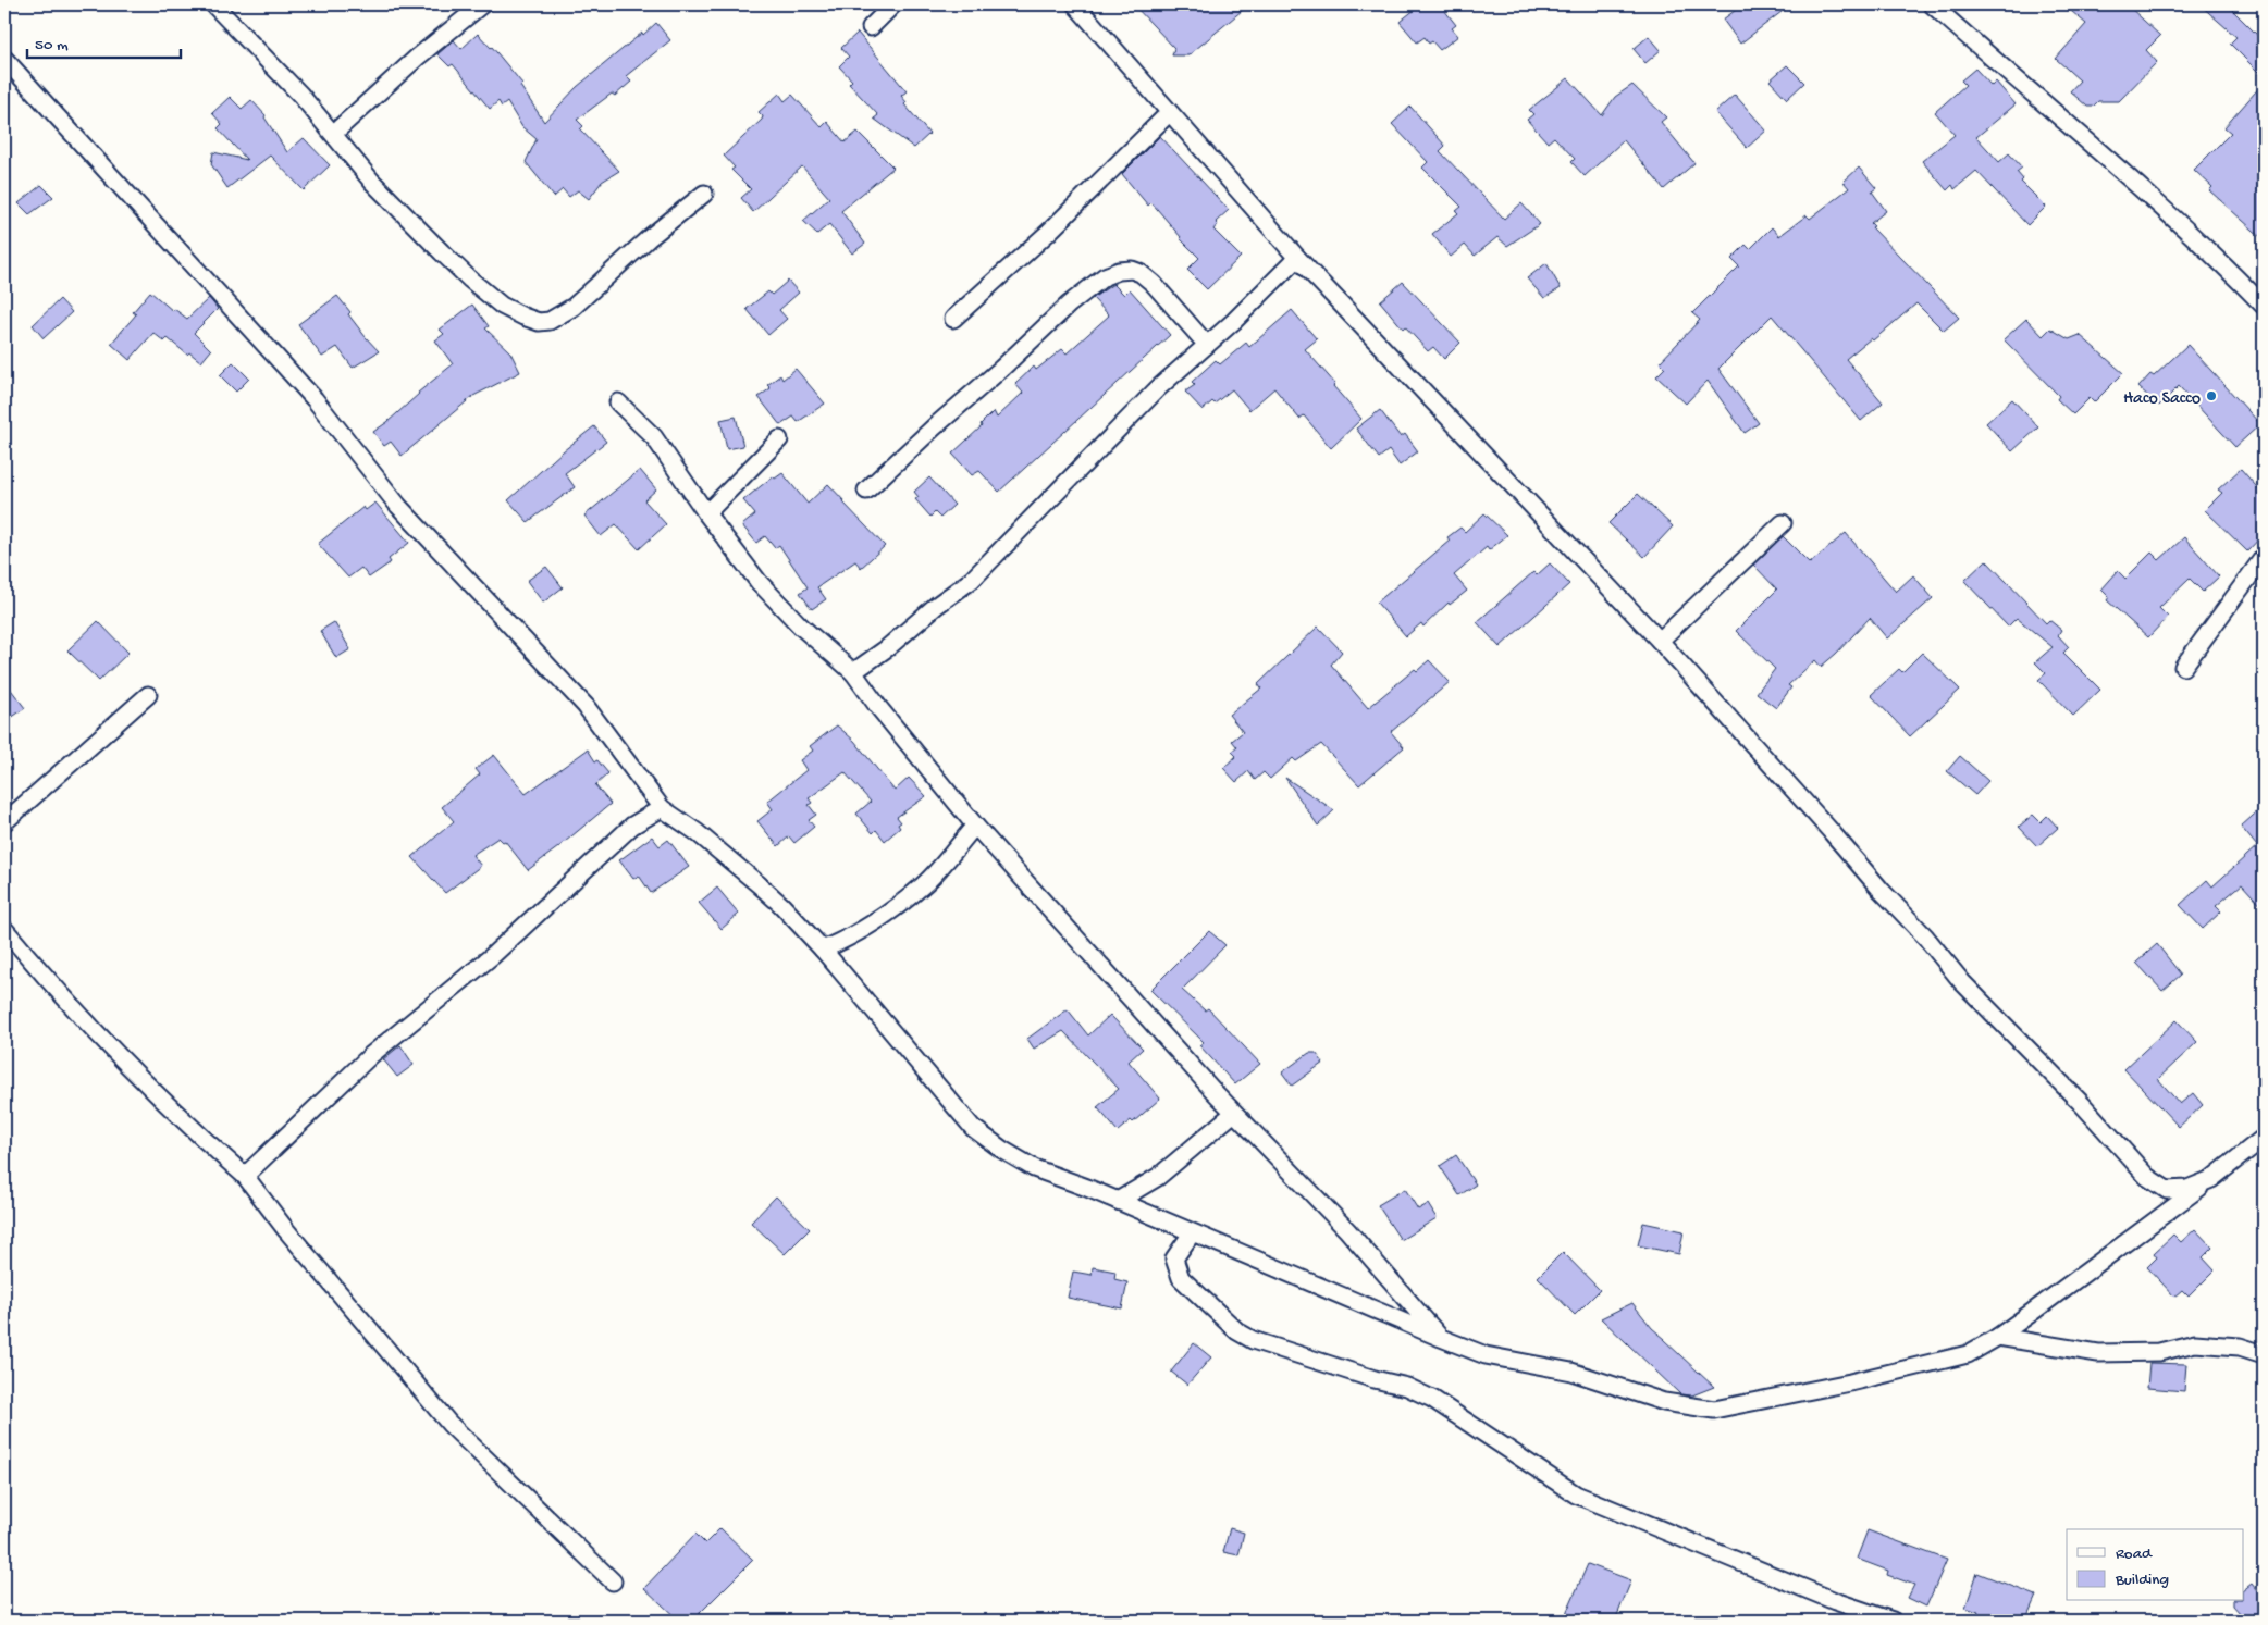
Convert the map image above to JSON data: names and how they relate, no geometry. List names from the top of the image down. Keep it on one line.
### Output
{"places":["Haco Sacco"],"legend":["Road","Building"],"scale_bar":"50 m"}
